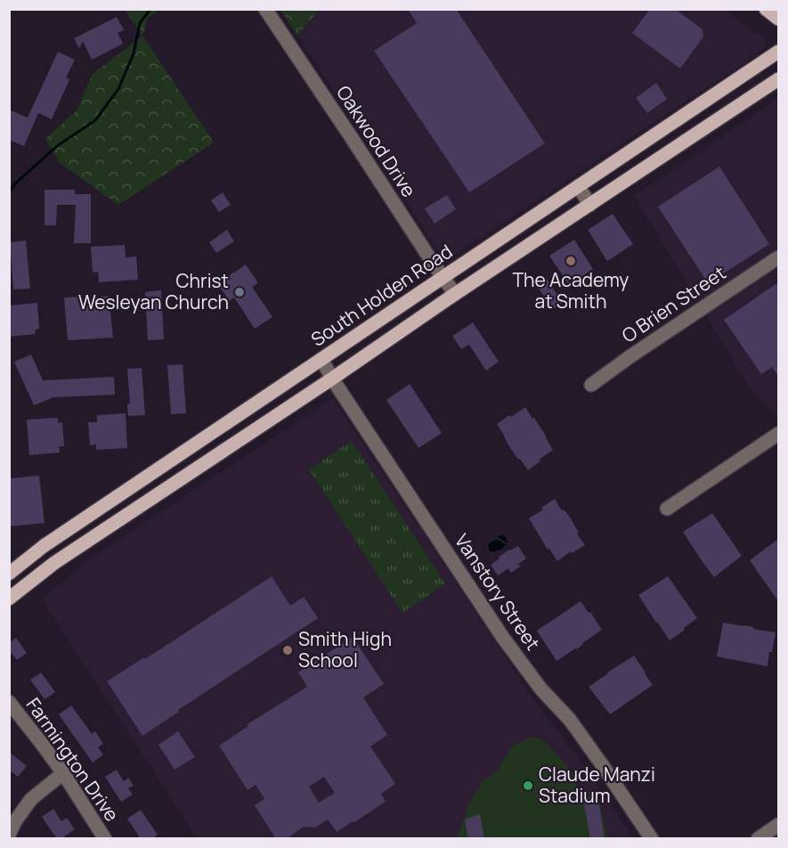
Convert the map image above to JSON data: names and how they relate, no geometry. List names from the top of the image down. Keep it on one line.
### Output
{"streets":{"main road":["South Holden Road"],"street":["Oakwood Drive","O Brien Street","Vanstory Street","Farmington Drive"]},"crossings":[["Oakwood Drive","South Holden Road"],["South Holden Road","Vanstory Street"]],"places":["The Academy at Smith","Christ Wesleyan Church","Smith High School","Claude Manzi Stadium"]}
